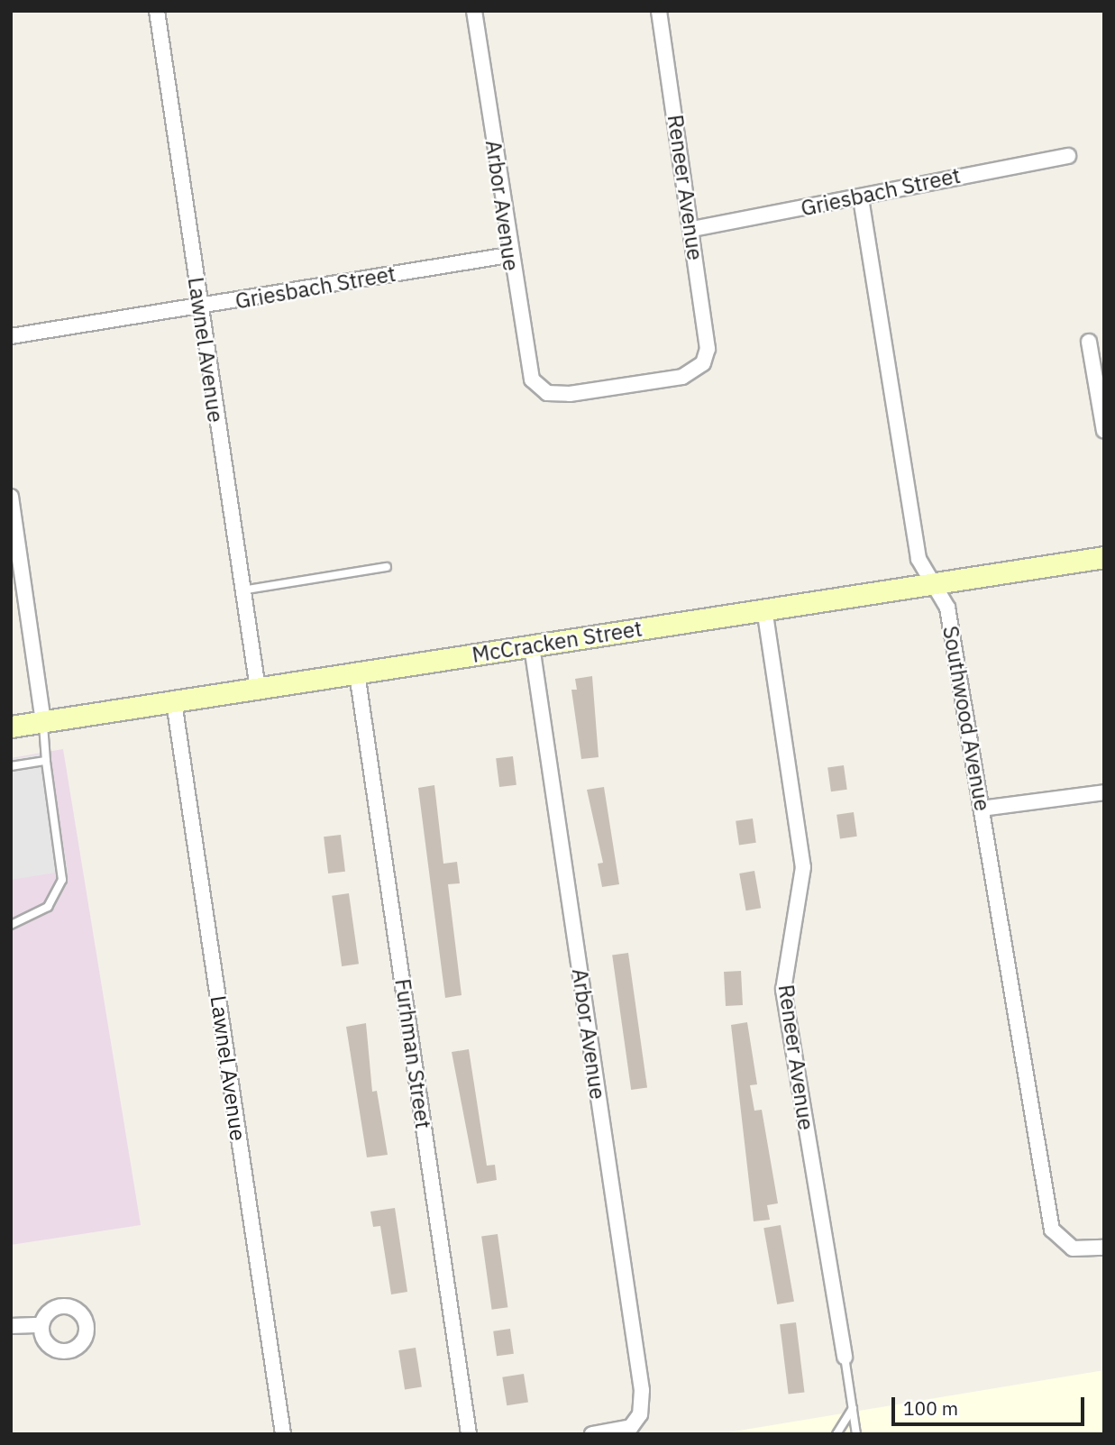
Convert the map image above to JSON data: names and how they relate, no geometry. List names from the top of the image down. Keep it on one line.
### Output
{"streets":{"street":["Reneer Avenue","Griesbach Street","Arbor Avenue","Lawnel Avenue","McCracken Street","Southwood Avenue","Furhman Street"]},"crossings":[["Reneer Avenue","Griesbach Street"],["Reneer Avenue","Arbor Avenue"],["Reneer Avenue","McCracken Street"],["Griesbach Street","Arbor Avenue"],["Griesbach Street","Lawnel Avenue"],["Griesbach Street","Southwood Avenue"],["Arbor Avenue","McCracken Street"],["Lawnel Avenue","McCracken Street"],["McCracken Street","Southwood Avenue"],["McCracken Street","Furhman Street"]],"scale_bar":"100 m"}
